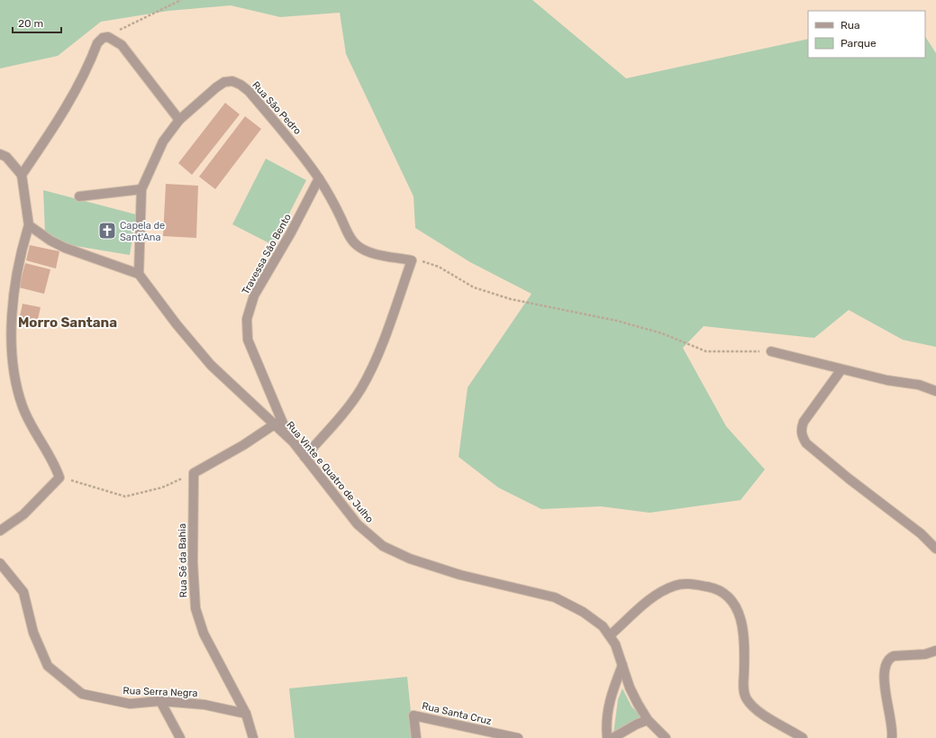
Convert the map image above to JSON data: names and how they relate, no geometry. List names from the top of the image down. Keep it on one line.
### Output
{"streets":{"street":["Rua São Pedro","Travessa São Bento","Rua Vinte e Quatro de Julho","Rua Sé da Bahia","Rua Serra Negra","Rua Santa Cruz"]},"crossings":[["Rua São Pedro","Travessa São Bento"],["Rua São Pedro","Rua Vinte e Quatro de Julho"],["Travessa São Bento","Rua Vinte e Quatro de Julho"],["Rua Sé da Bahia","Rua Serra Negra"]],"districts":["Morro Santana"],"places":{"church":["Capela de Sant'Ana"]},"legend":["Rua","Parque"],"scale_bar":"20 m"}
